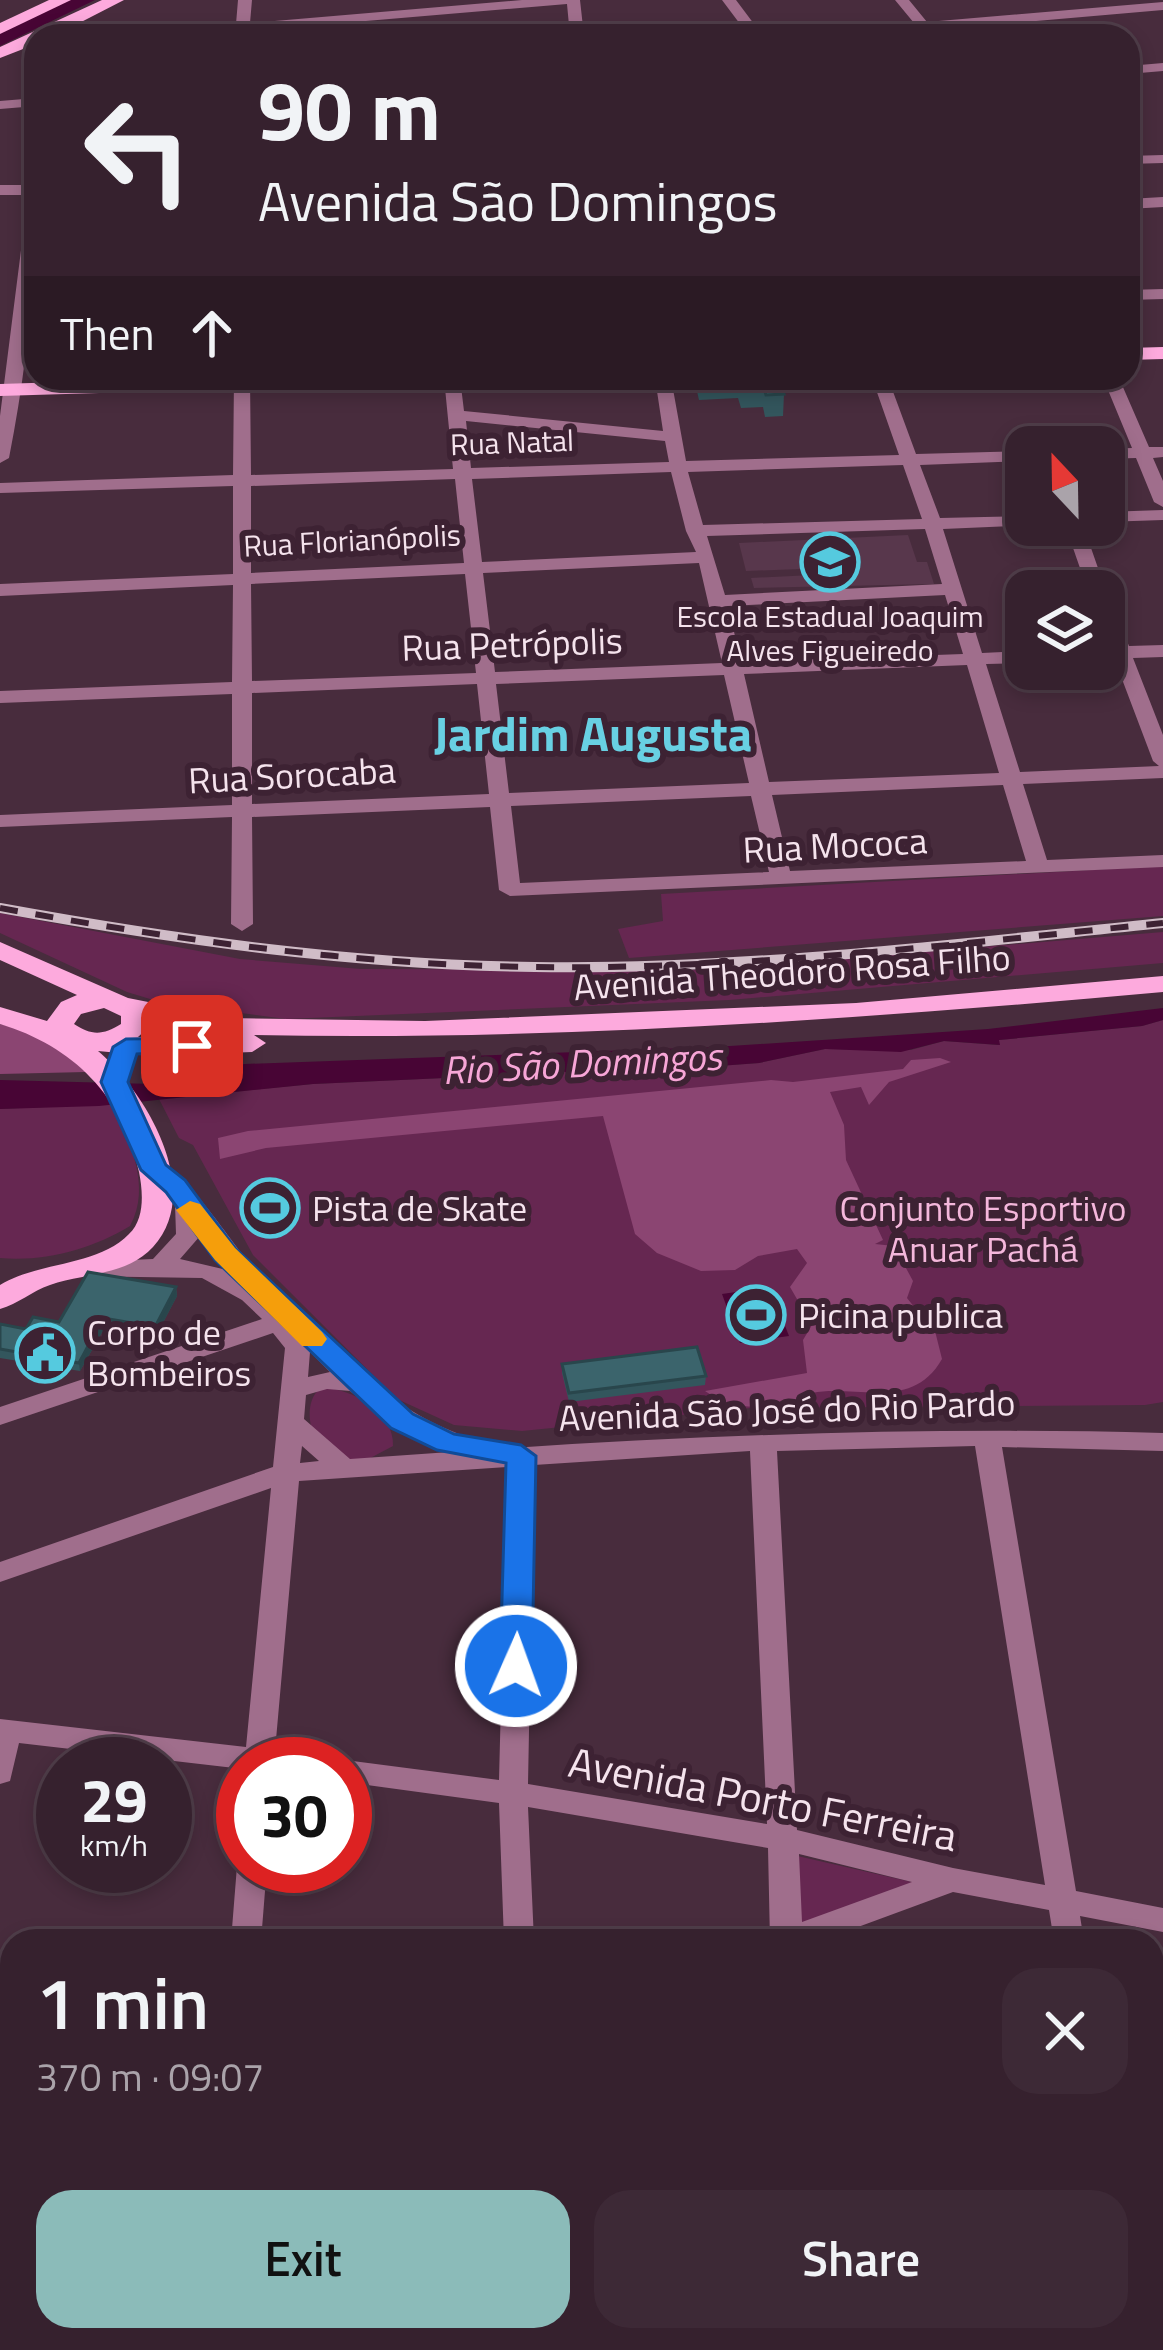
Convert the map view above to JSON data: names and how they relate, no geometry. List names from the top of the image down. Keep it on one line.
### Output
{"streets":{"main road":["Avenida Theodoro Rosa Filho"],"street":["Rua Natal","Rua Florianópolis","Rua Petrópolis","Rua Sorocaba","Rua Mococa","Avenida São José do Rio Pardo","Avenida Porto Ferreira"]},"crossings":[["Rua Sorocaba","Rua Mococa"]],"districts":["Jardim Augusta"],"water":["Rio São Domingos"],"parks":["Conjunto Esportivo Anuar Pachá"],"places":{"school or university":["Escola Estadual Joaquim Alves Figueiredo"],"sports":["Pista de Skate","Picina publica"],"public building":["Corpo de Bombeiros"]},"north":"top","page":{"turn":["90 m","Avenida São Domingos"],"then":"Then","speed":"29 km/h","limit":"30","heading":["1 min","370 m · 09:07"],"buttons":["Exit","Share"]}}
